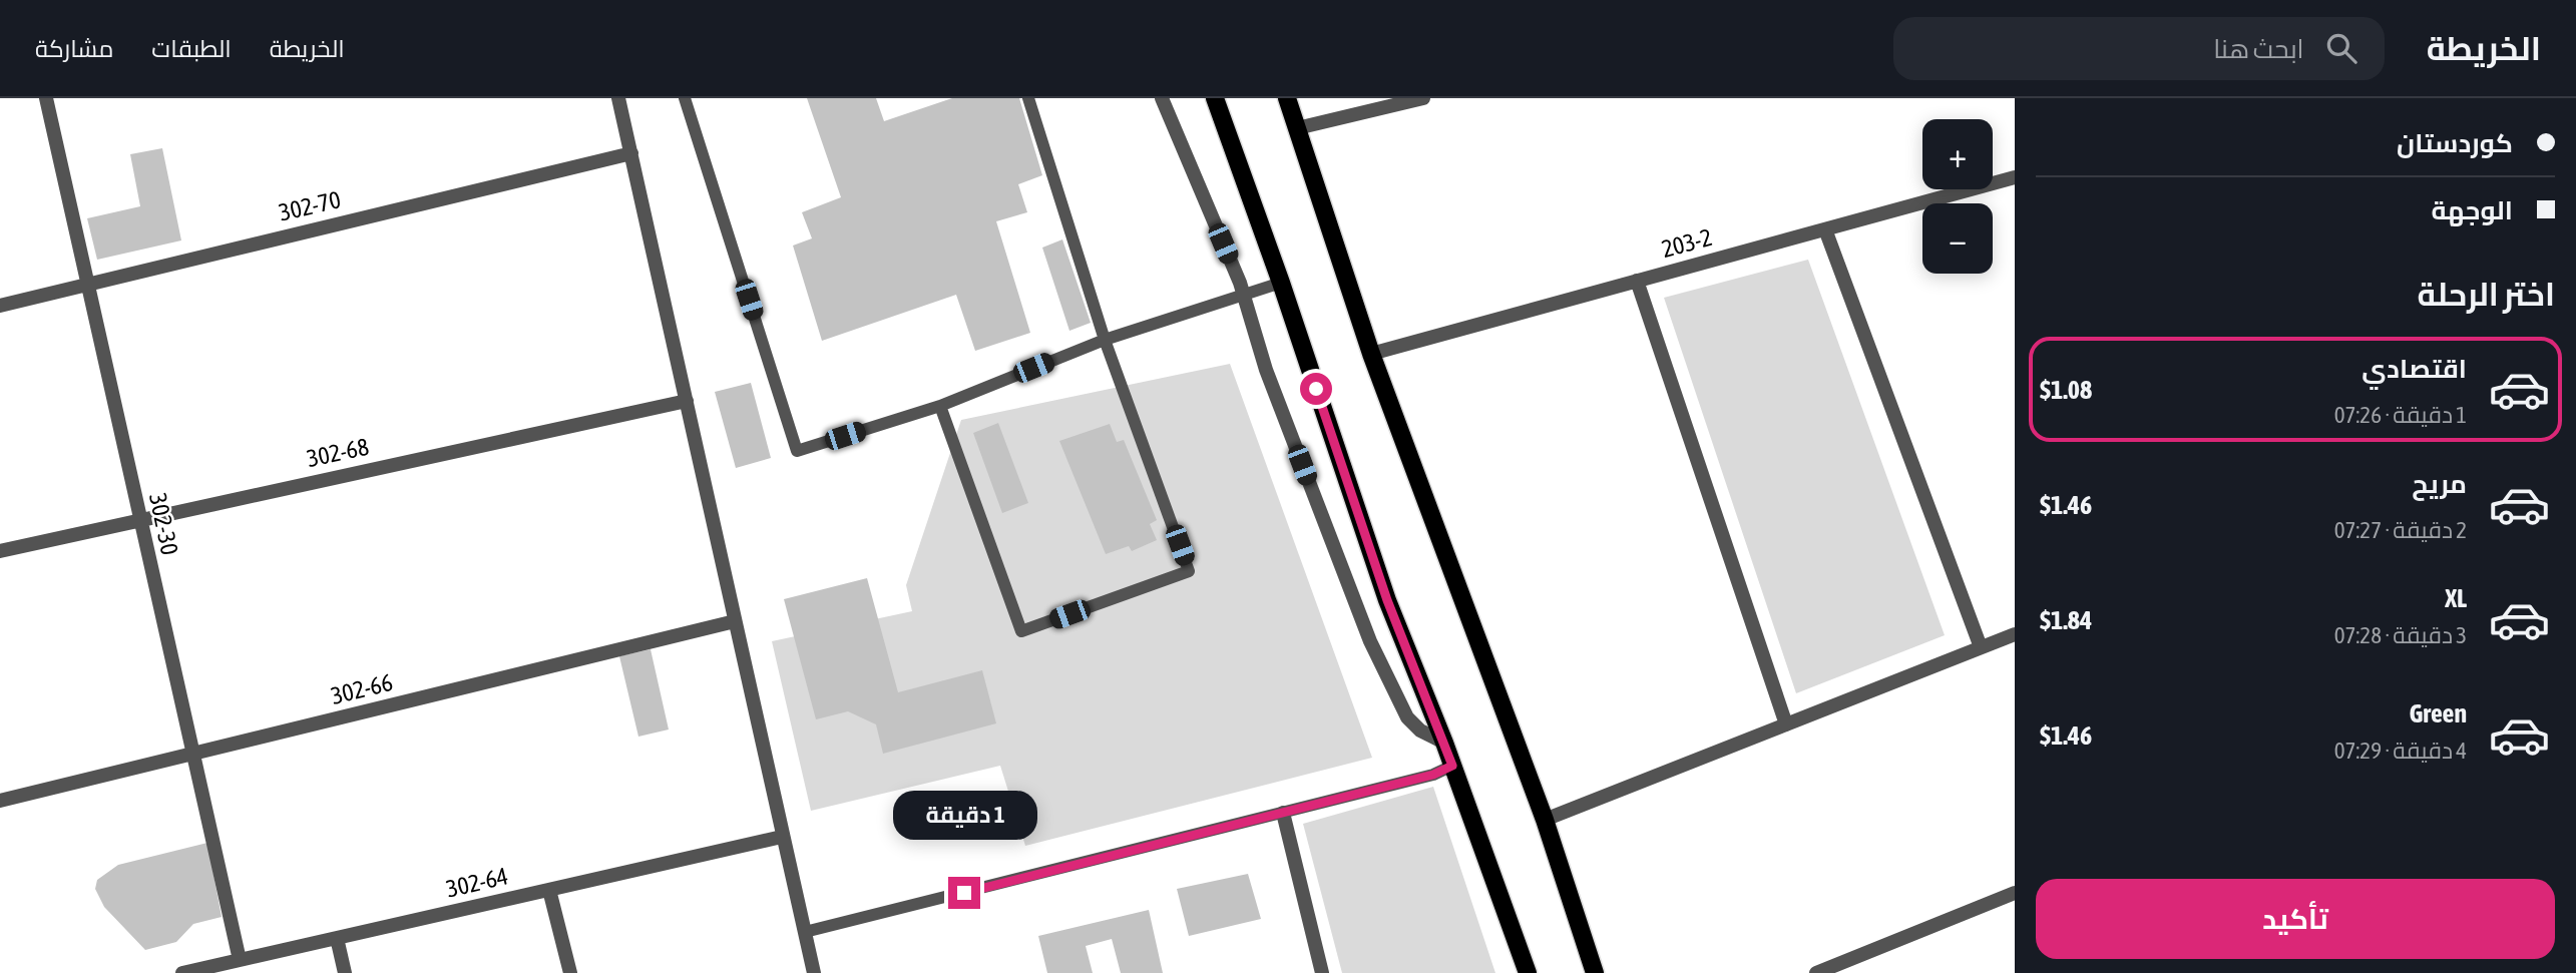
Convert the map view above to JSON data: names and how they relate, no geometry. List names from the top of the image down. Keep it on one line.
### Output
{"streets":{"street":["302-70","203-2","302-68","302-30","302-66","302-64"]},"crossings":[["302-70","302-30"],["302-68","302-30"],["302-30","302-66"],["302-30","302-64"]],"page":{"header":"الخريطة","search":"ابحث هنا","nav":["الخريطة","الطبقات","مشاركة"],"banner":["كوردستان","الوجهة"],"map_buttons":["+","−"],"heading":"اختر الرحلة","list":[{"name":"اقتصادي","note":"1 دقيقة · 07:26","value":"$1.08"},{"name":"مريح","note":"2 دقيقة · 07:27","value":"$1.46"},{"name":"XL","note":"3 دقيقة · 07:28","value":"$1.84"},{"name":"Green","note":"4 دقيقة · 07:29","value":"$1.46"}],"bubble":"1 دقيقة","buttons":"تأكيد"}}
